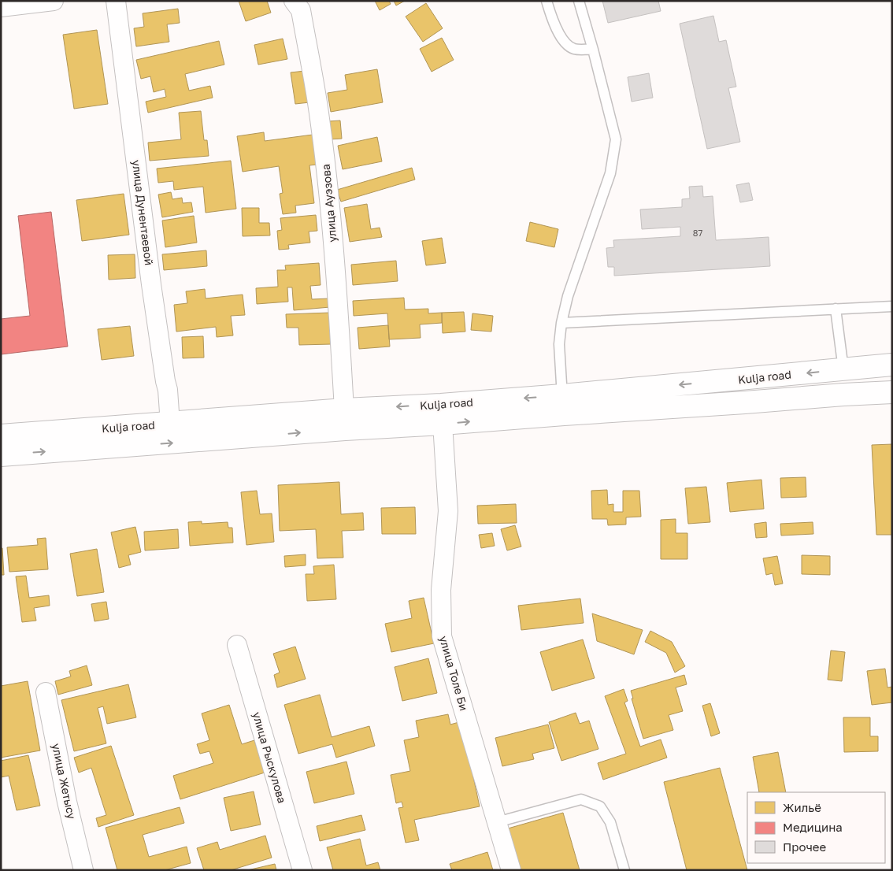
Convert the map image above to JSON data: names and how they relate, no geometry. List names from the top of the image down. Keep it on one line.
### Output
{"streets":{"main road":["Kulja road"],"street":["улица Ауэзова","улица Дунентаевой","улица Толе Би","улица Рыскулова","улица Жетысу"]},"crossings":[["улица Ауэзова","Kulja road"],["улица Дунентаевой","Kulja road"],["Kulja road","улица Толе Би"]],"house_numbers":["87"],"legend":["Жильё","Медицина","Прочее"]}
